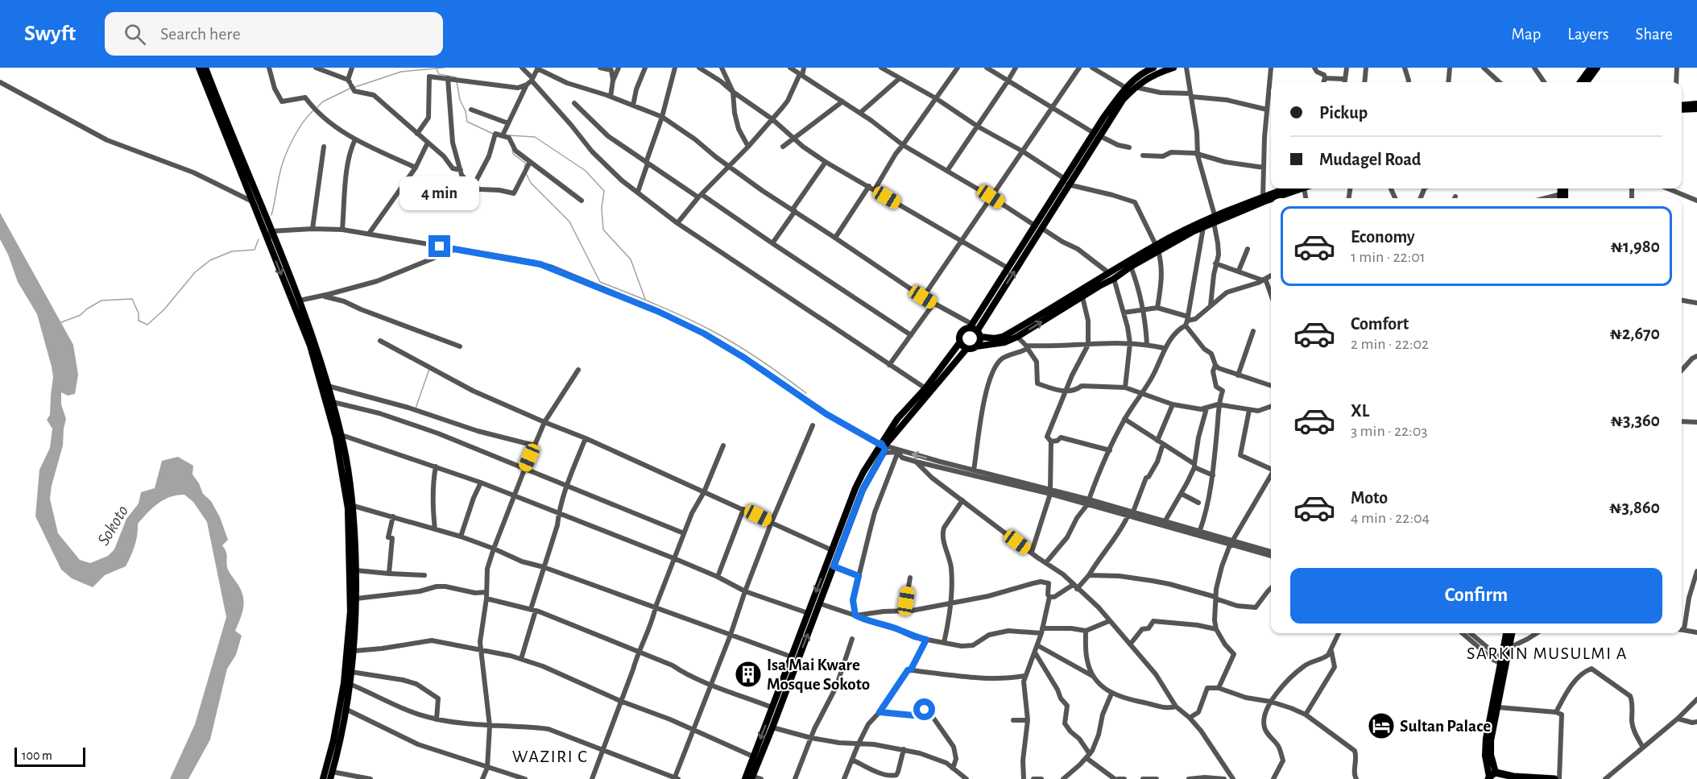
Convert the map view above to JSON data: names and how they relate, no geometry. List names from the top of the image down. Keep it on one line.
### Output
{"districts":["SARKIN MUSULMI A","WAZIRI C"],"water":["Sokoto"],"places":{"building":["Isa Mai Kware Mosque Sokoto"],"hotel":["Sultan Palace"]},"scale_bar":"100 m","page":{"header":"Swyft","search":"Search here","nav":["Map","Layers","Share"],"banner":["Pickup","Mudagel Road"],"bubble":"4 min","list":[{"name":"Economy","note":"1 min · 22:01","value":"₦1,980"},{"name":"Comfort","note":"2 min · 22:02","value":"₦2,670"},{"name":"XL","note":"3 min · 22:03","value":"₦3,360"},{"name":"Moto","note":"4 min · 22:04","value":"₦3,860"}],"buttons":"Confirm","scale":"100 m"}}
